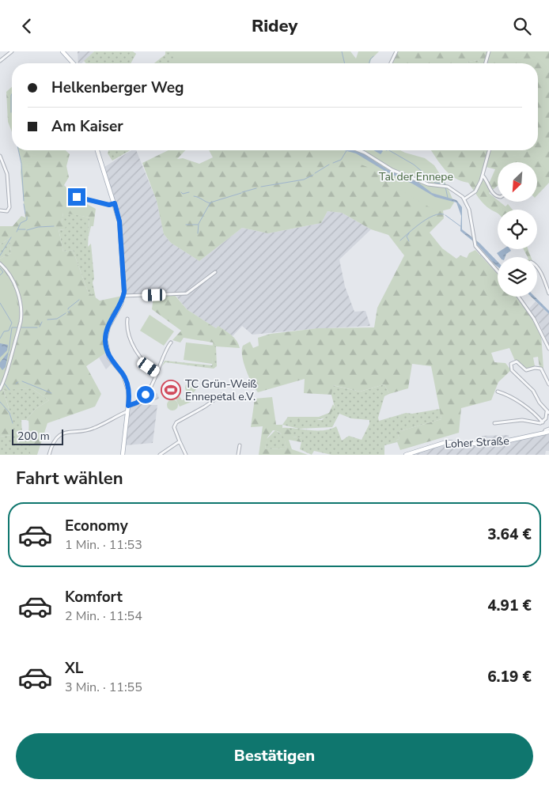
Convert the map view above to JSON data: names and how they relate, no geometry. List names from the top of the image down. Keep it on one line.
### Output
{"streets":{"main road":["Loher Straße"]},"parks":["Tal der Ennepe"],"places":{"sports":["TC Grün-Weiß Ennepetal e.V."]},"scale_bar":"200 m","north":"bottom left","page":{"header":"Ridey","banner":["Helkenberger Weg","Am Kaiser"],"scale":"200 m","heading":"Fahrt wählen","list":[{"name":"Economy","note":"1 Min. · 11:53","value":"3.64 €"},{"name":"Komfort","note":"2 Min. · 11:54","value":"4.91 €"},{"name":"XL","note":"3 Min. · 11:55","value":"6.19 €"}],"buttons":"Bestätigen"}}
